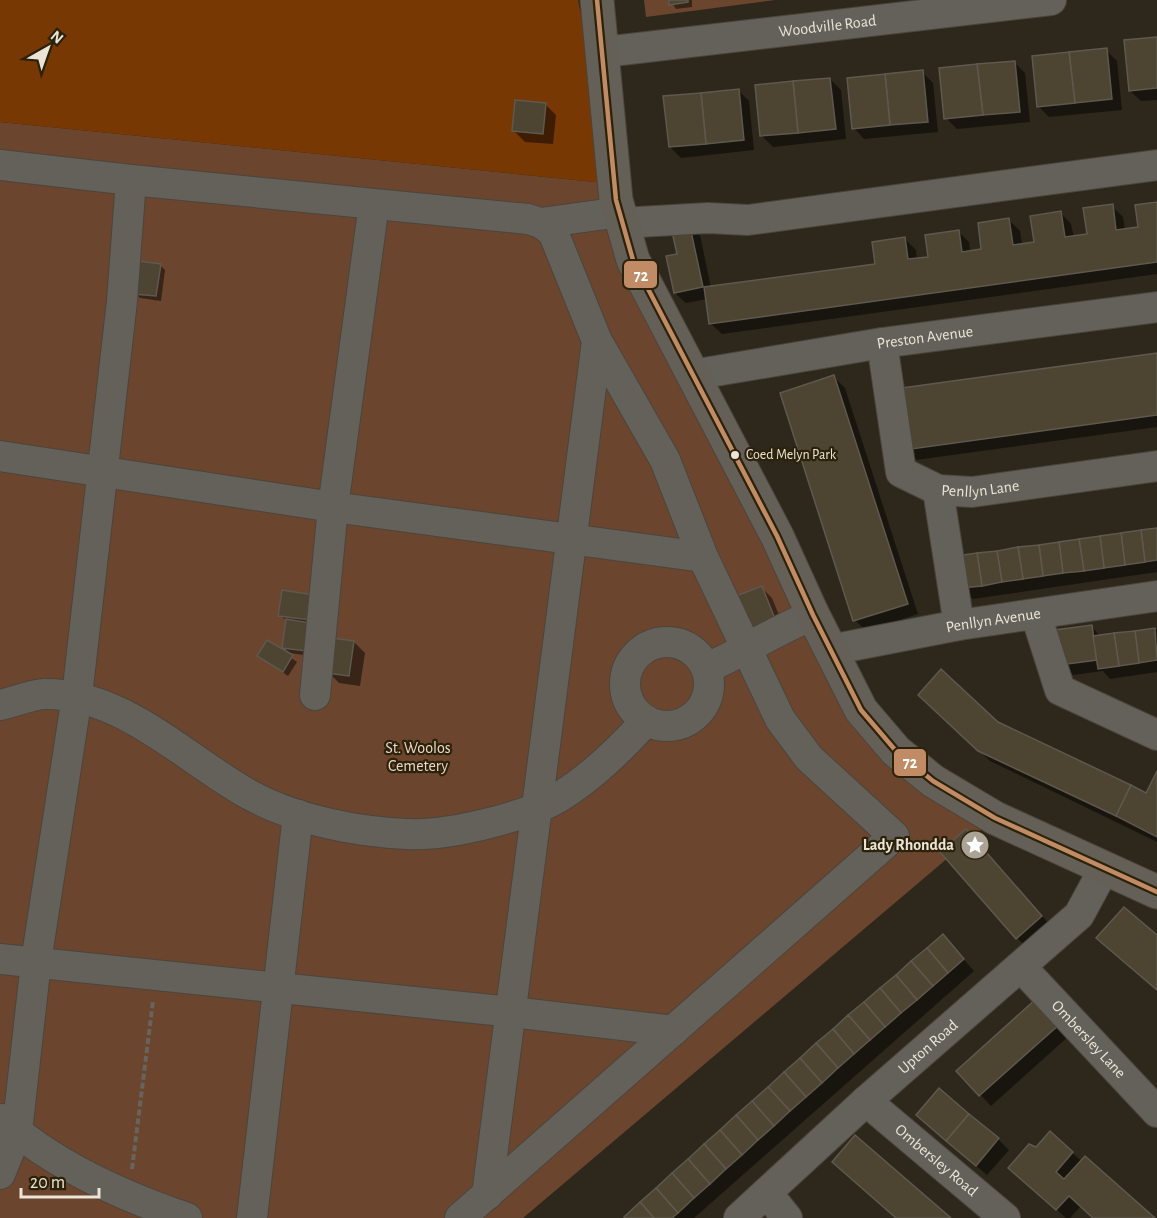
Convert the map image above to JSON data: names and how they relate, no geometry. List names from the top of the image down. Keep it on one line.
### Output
{"streets":{"street":["Woodville Road","Preston Avenue","Penllyn Lane","Penllyn Avenue","Ombersley Lane","Upton Road","Ombersley Road"]},"crossings":[["Preston Avenue","Penllyn Lane"],["Ombersley Lane","Upton Road"],["Upton Road","Ombersley Road"]],"parks":["St. Woolos Cemetery"],"places":{"other":["Coed Melyn Park"],"place":["Lady Rhondda"]},"lines":["transit line 72"],"scale_bar":"20 m","north":"top right"}
